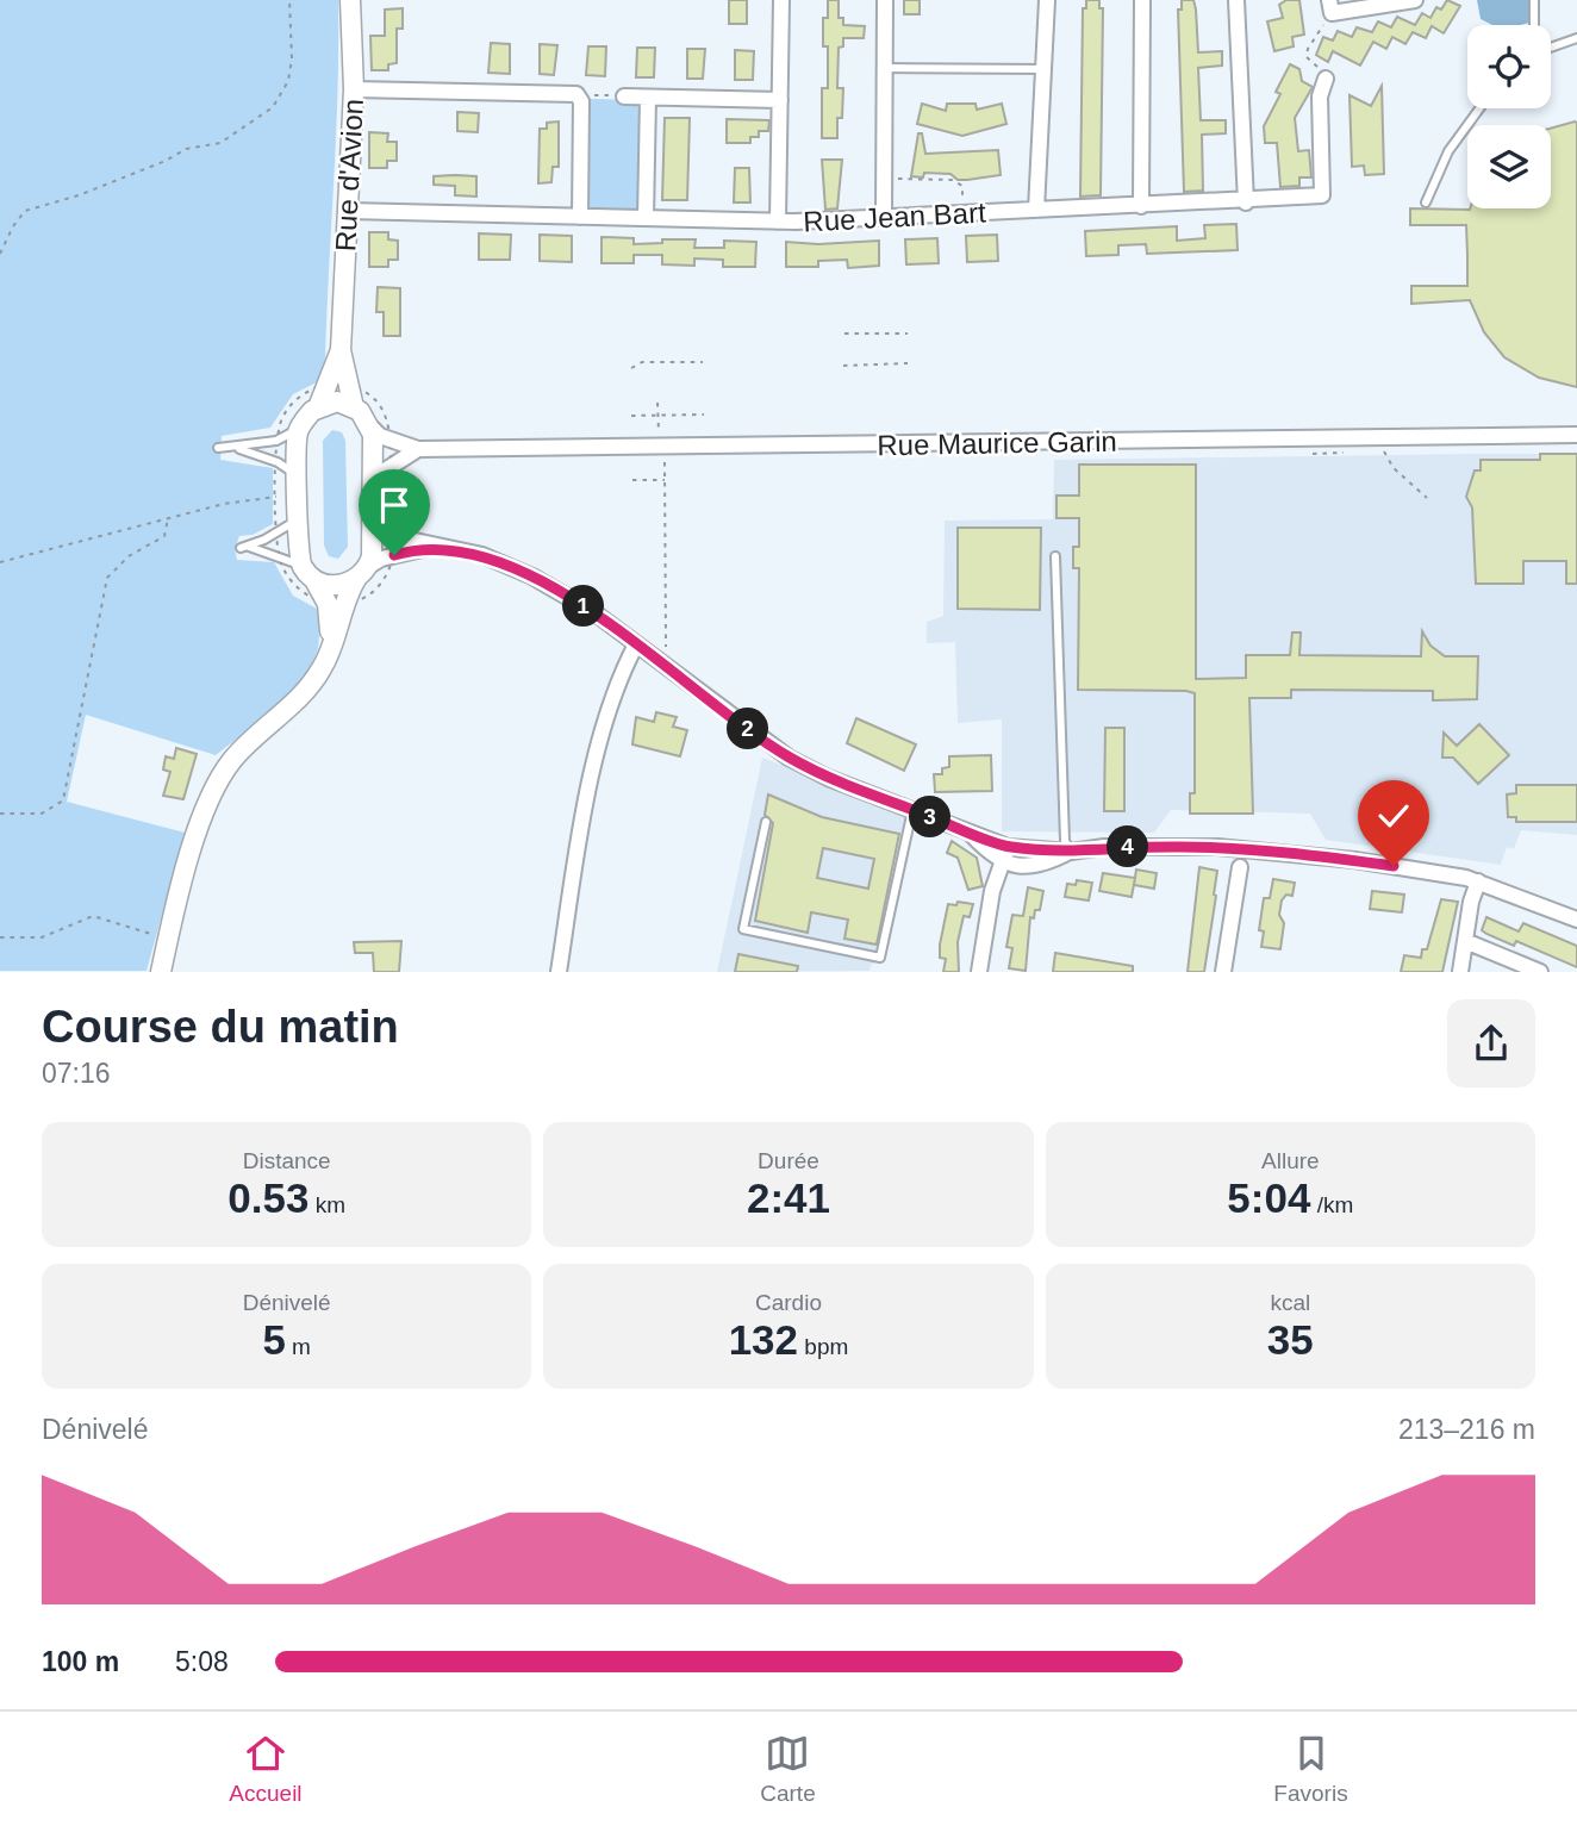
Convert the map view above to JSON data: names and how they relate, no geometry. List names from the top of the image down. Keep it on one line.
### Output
{"streets":{"street":["Rue d'Avion","Rue Jean Bart","Rue Maurice Garin"]},"crossings":[["Rue d'Avion","Rue Jean Bart"]],"page":{"pins":["1","2","3","4"],"heading":["Course du matin","07:16"],"stats":[["Distance","0.53 km"],["Durée","2:41"],["Allure","5:04 /km"],["Dénivelé","5 m"],["Cardio","132 bpm"],["kcal","35"]],"chart":["Dénivelé","213–216 m"],"list":[{"name":"100 m","note":"5:08"}],"tabs":["Accueil","Carte","Favoris"]}}
